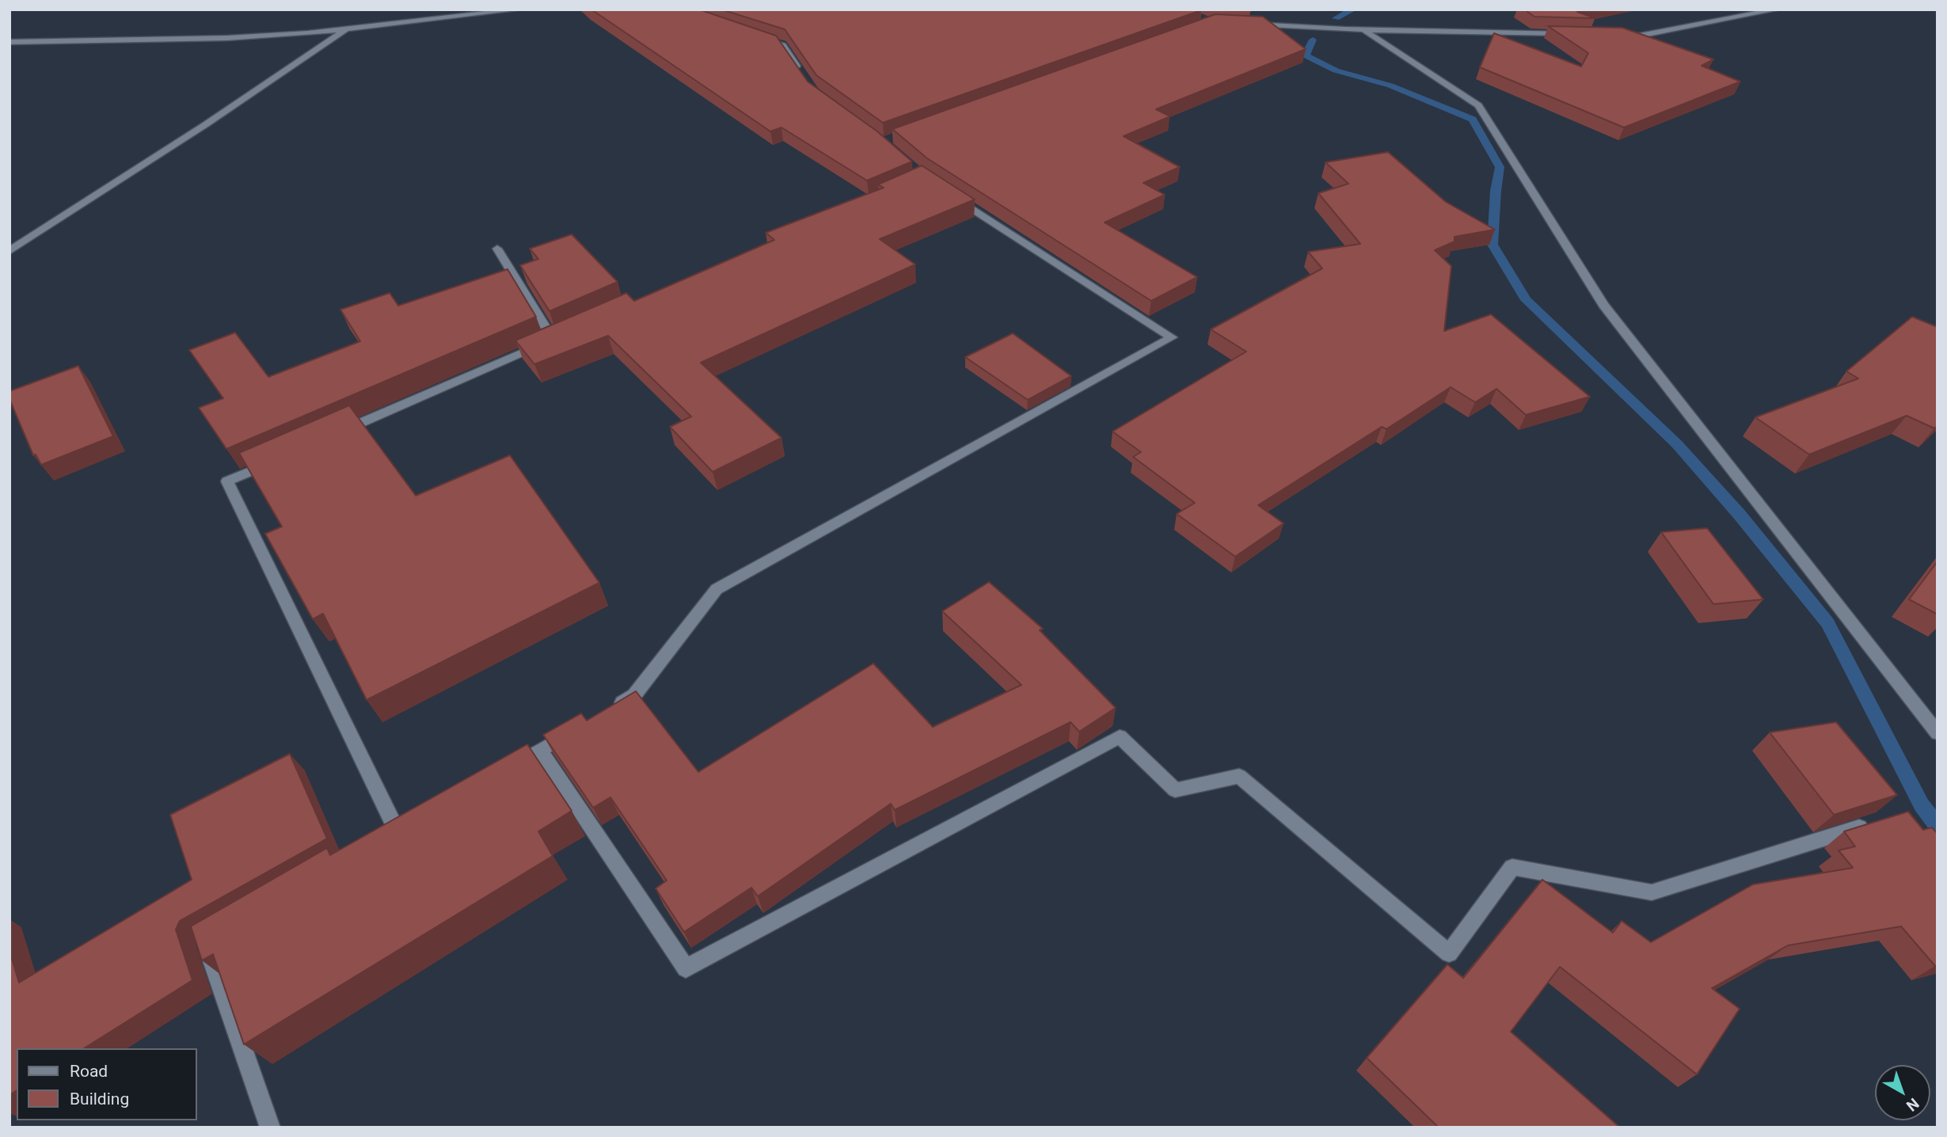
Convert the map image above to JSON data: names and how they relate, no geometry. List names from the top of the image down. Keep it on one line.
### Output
{"legend":["Road","Building"],"north":"bottom right"}
